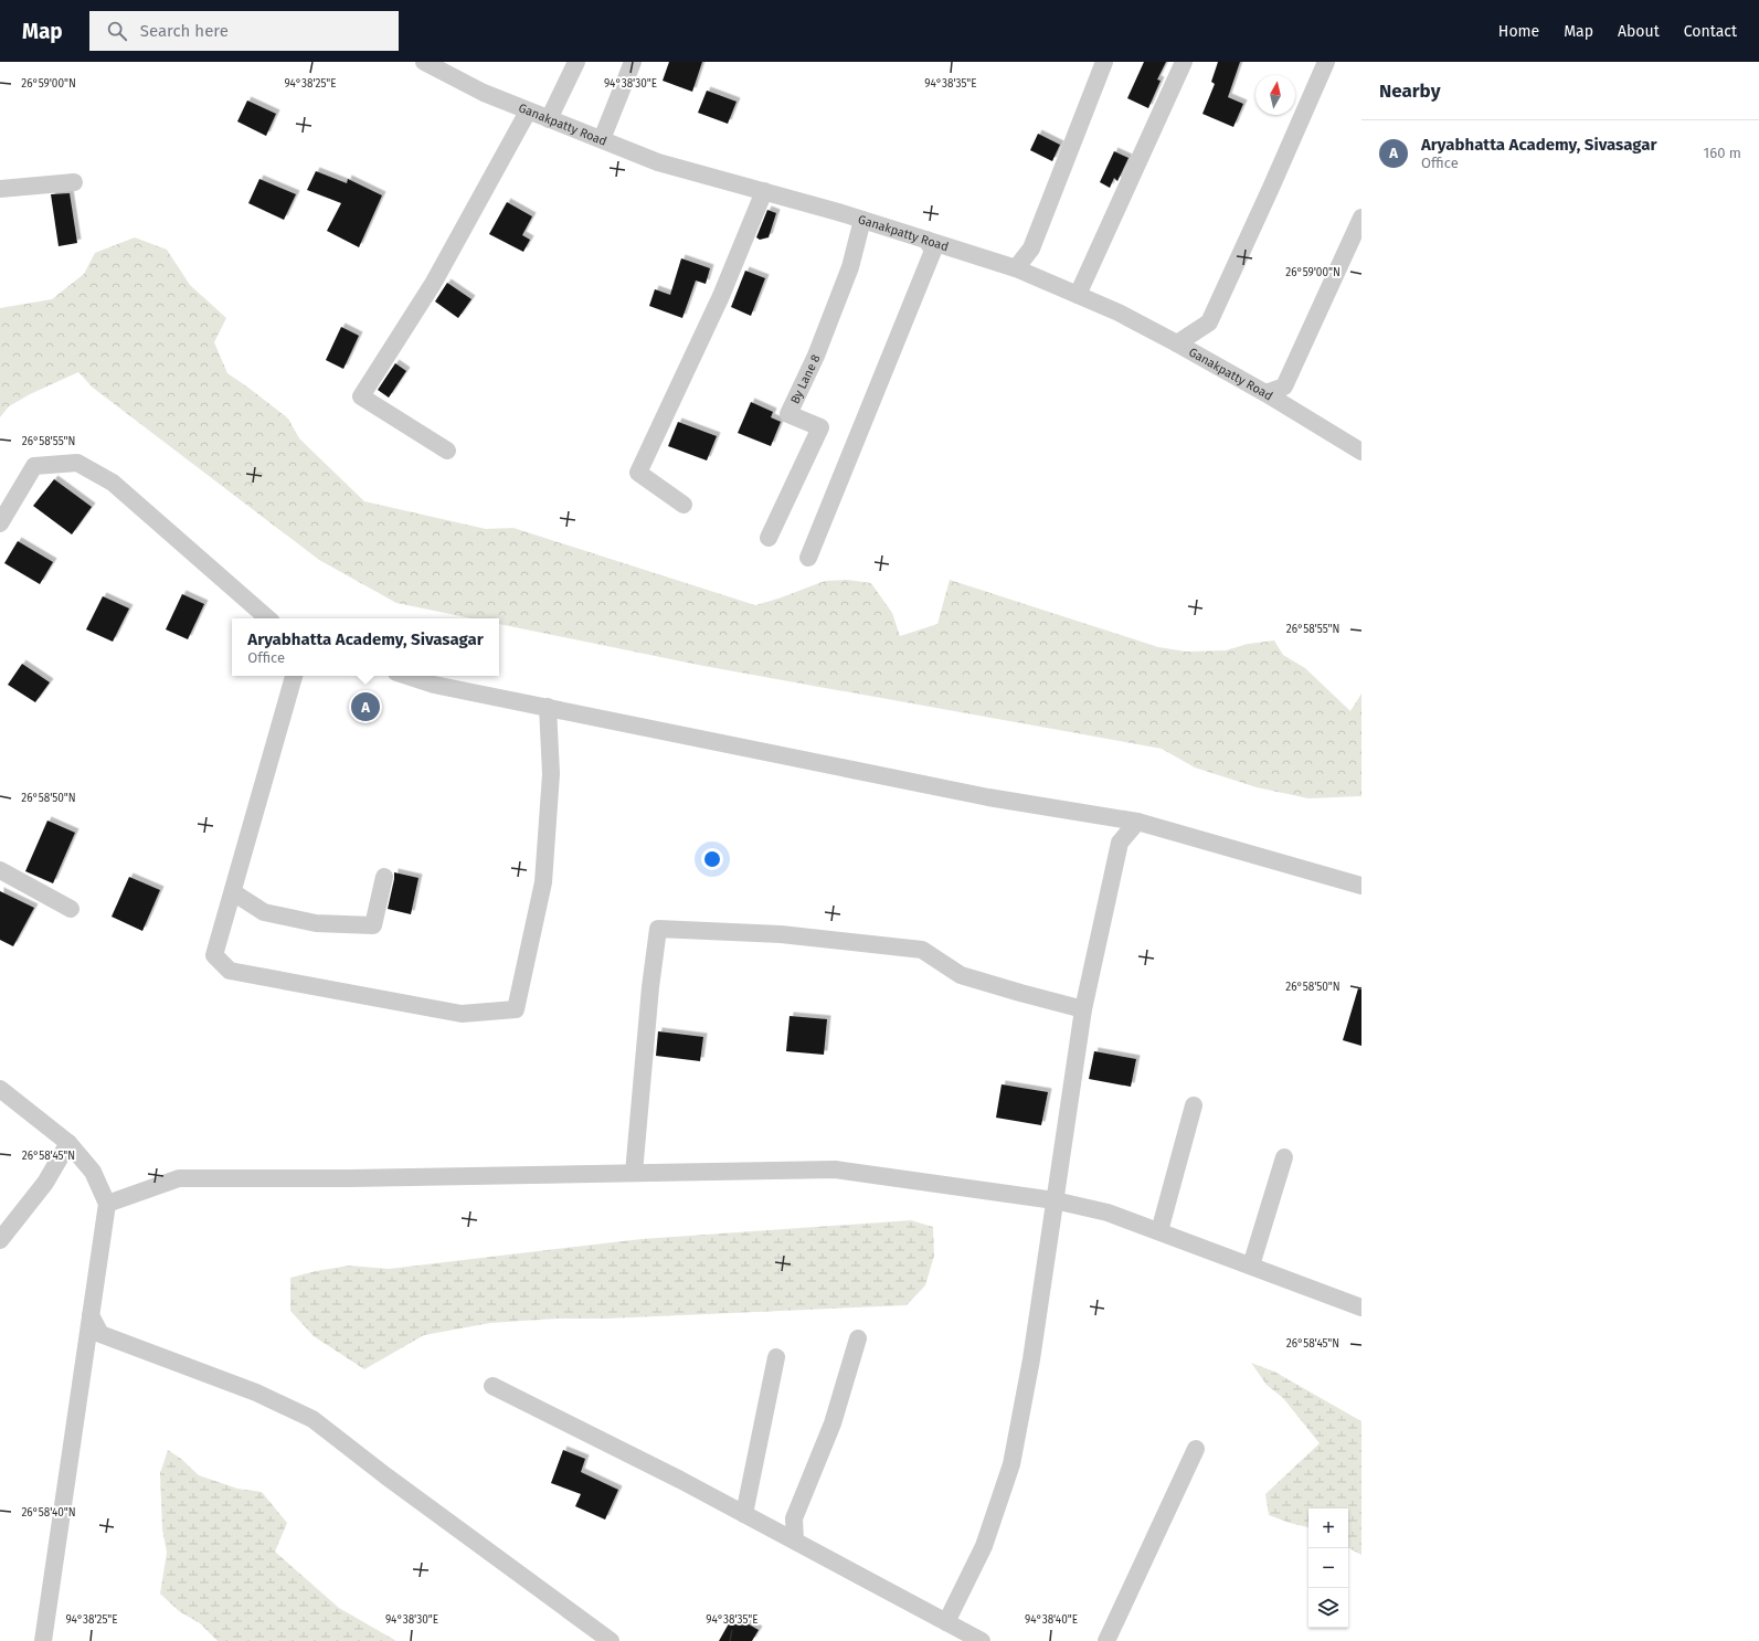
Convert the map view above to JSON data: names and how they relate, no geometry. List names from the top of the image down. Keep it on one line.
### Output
{"streets":{"street":["Ganakpatty Road","By Lane 8"]},"crossings":[["Ganakpatty Road","By Lane 8"]],"north":"top","page":{"header":"Map","search":"Search here","nav":["Home","Map","About","Contact"],"heading":"Nearby","list":[{"mark":"A","name":"Aryabhatta Academy, Sivasagar","note":"Office","value":"160 m"}],"popup":["Aryabhatta Academy, Sivasagar","Office"],"pins":"A","map_buttons":["+","−"]},"coordinates":["94°38'25\"E","94°38'30\"E","94°38'35\"E","26°59'00\"N","26°58'55\"N","26°58'50\"N","26°58'45\"N","26°58'40\"N","94°38'40\"E"]}
